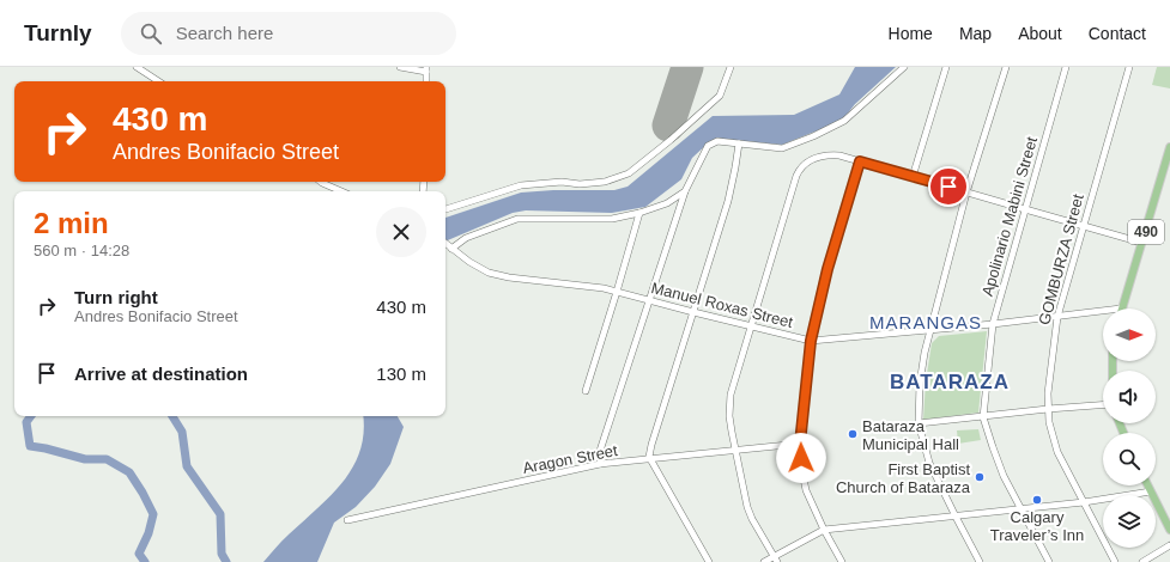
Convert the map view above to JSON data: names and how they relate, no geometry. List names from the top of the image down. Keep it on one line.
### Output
{"streets":{"main road":["490"],"street":["Apolinario Mabini Street","GOMBURZA Street","Manuel Roxas Street","Aragon Street"]},"crossings":[["Apolinario Mabini Street","Manuel Roxas Street"],["GOMBURZA Street","Manuel Roxas Street"]],"districts":["MARANGAS","BATARAZA"],"places":["Bataraza Municipal Hall","First Baptist Church of Bataraza","Calgary Traveler’s Inn"],"north":"right","page":{"header":"Turnly","search":"Search here","nav":["Home","Map","About","Contact"],"turn":["430 m","Andres Bonifacio Street"],"heading":["2 min","560 m · 14:28"],"list":[{"name":"Turn right","note":"Andres Bonifacio Street","value":"430 m"},{"name":"Arrive at destination","value":"130 m"}]}}
